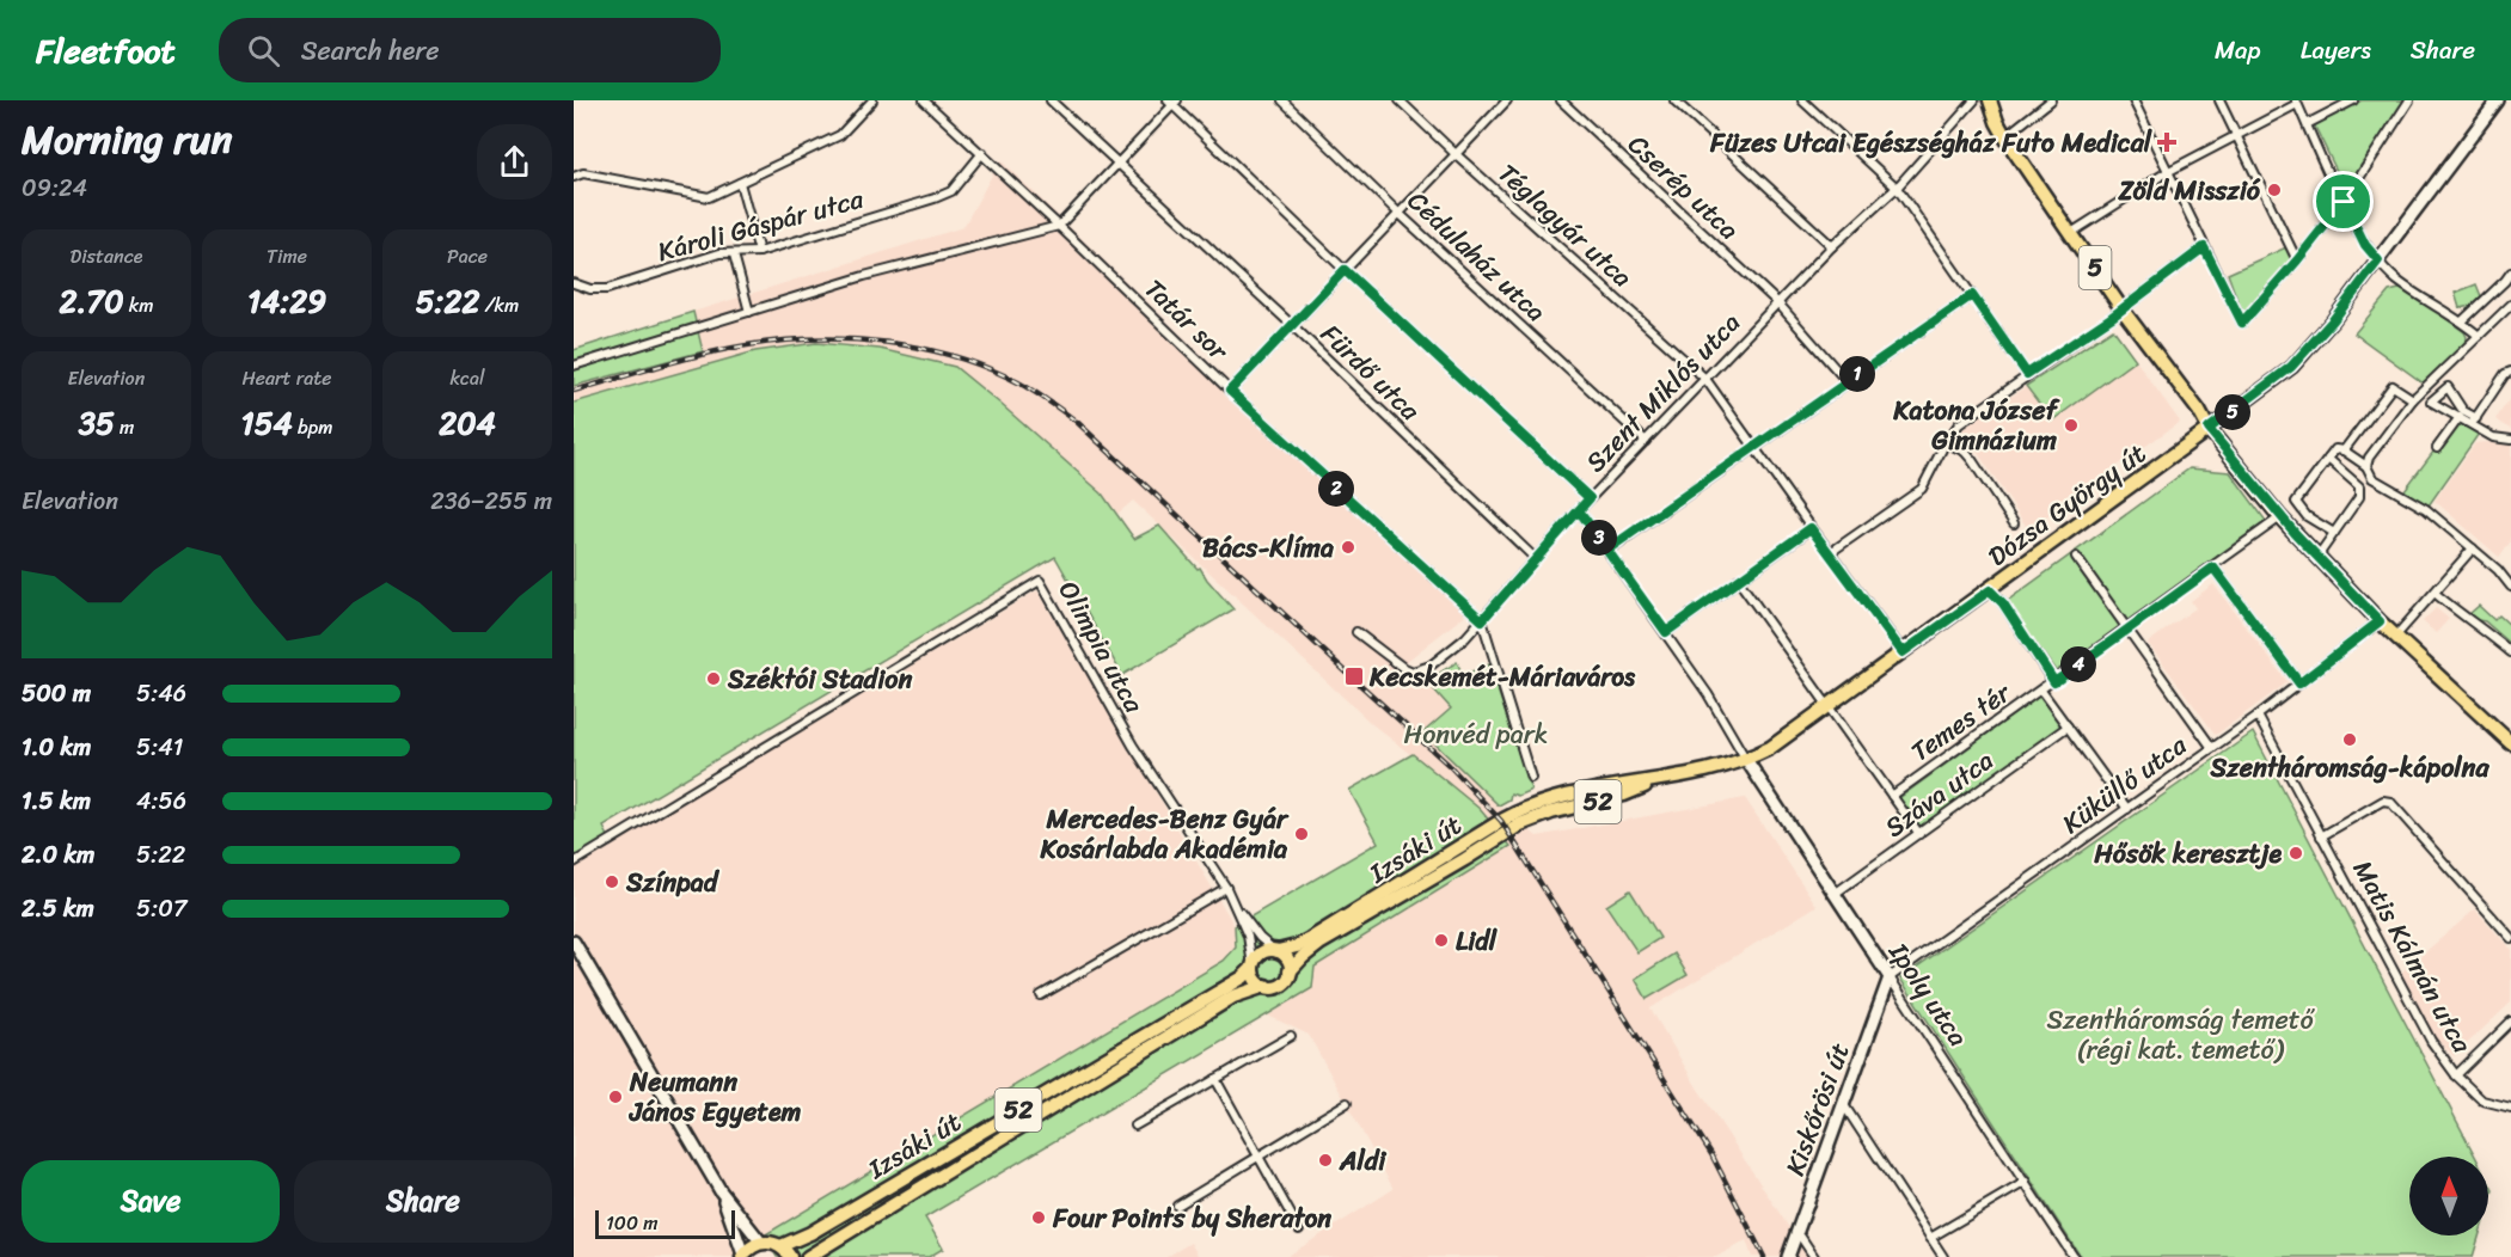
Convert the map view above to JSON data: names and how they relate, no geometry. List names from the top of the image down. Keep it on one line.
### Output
{"streets":{"main road":["5","Dózsa György út","52","Izsáki út"],"street":["Cserép utca","Károli Gáspár utca","Téglagyár utca","Cédulaház utca","Tatár sor","Fürdő utca","Szent Miklós utca","Olimpia utca","Temes tér","Küküllő utca","Száva utca","Matis Kálmán utca","Ipoly utca","Kiskőrösi út"]},"crossings":[["Cserép utca","Szent Miklós utca"],["Károli Gáspár utca","Tatár sor"],["Téglagyár utca","Szent Miklós utca"],["Téglagyár utca","Dózsa György út"],["Cédulaház utca","Szent Miklós utca"],["5","Dózsa György út"],["5","Temes tér"],["5","Küküllő utca"],["Tatár sor","Szent Miklós utca"],["Fürdő utca","Szent Miklós utca"],["Dózsa György út","Izsáki út"],["Dózsa György út","Ipoly utca"],["Olimpia utca","52"],["Olimpia utca","Izsáki út"],["Küküllő utca","Matis Kálmán utca"],["Küküllő utca","Ipoly utca"],["Küküllő utca","Kiskőrösi út"],["Száva utca","Ipoly utca"],["52","Izsáki út"],["Ipoly utca","Kiskőrösi út"]],"parks":["Honvéd park","Szentháromság temető (régi kat. temető)"],"places":{"health":["Füzes Utcai Egészségház Futo Medical"],"other":["Zöld Misszió","Katona József Gimnázium","Bács-Klíma","Széktói Stadion","Szentháromság-kápolna","Mercedes-Benz Gyár Kosárlabda Akadémia","Hősök keresztje","Színpad","Lidl","Neumann János Egyetem","Aldi","Four Points by Sheraton"],"transit":["Kecskemét-Máriaváros"]},"scale_bar":"100 m","north":"top","page":{"header":"Fleetfoot","search":"Search here","nav":["Map","Layers","Share"],"heading":["Morning run","09:24"],"stats":[["Distance","2.70 km"],["Time","14:29"],["Pace","5:22 /km"],["Elevation","35 m"],["Heart rate","154 bpm"],["kcal","204"]],"pins":["1","5","2","3","4"],"chart":["Elevation","236–255 m"],"list":[{"name":"500 m","note":"5:46"},{"name":"1.0 km","note":"5:41"},{"name":"1.5 km","note":"4:56"},{"name":"2.0 km","note":"5:22"},{"name":"2.5 km","note":"5:07"}],"buttons":["Save","Share"],"scale":"100 m"}}
